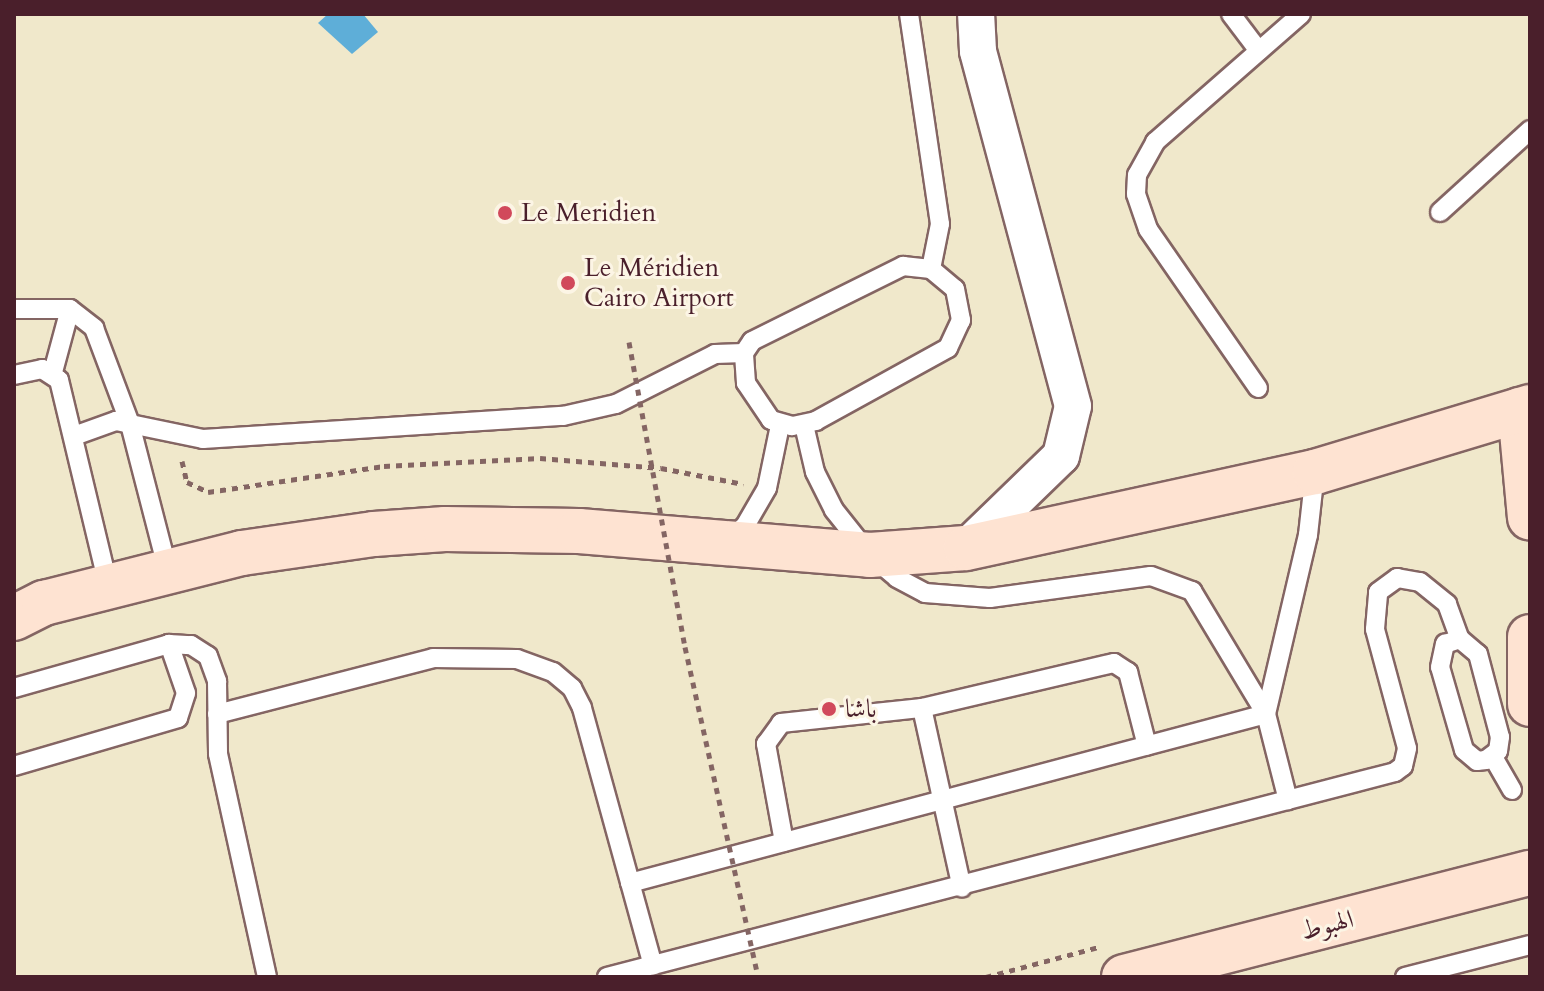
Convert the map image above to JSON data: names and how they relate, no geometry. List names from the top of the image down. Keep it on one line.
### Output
{"streets":{"main road":["الهبوط"]},"places":["Le Meridien","Le Méridien Cairo Airport","باشا"]}
